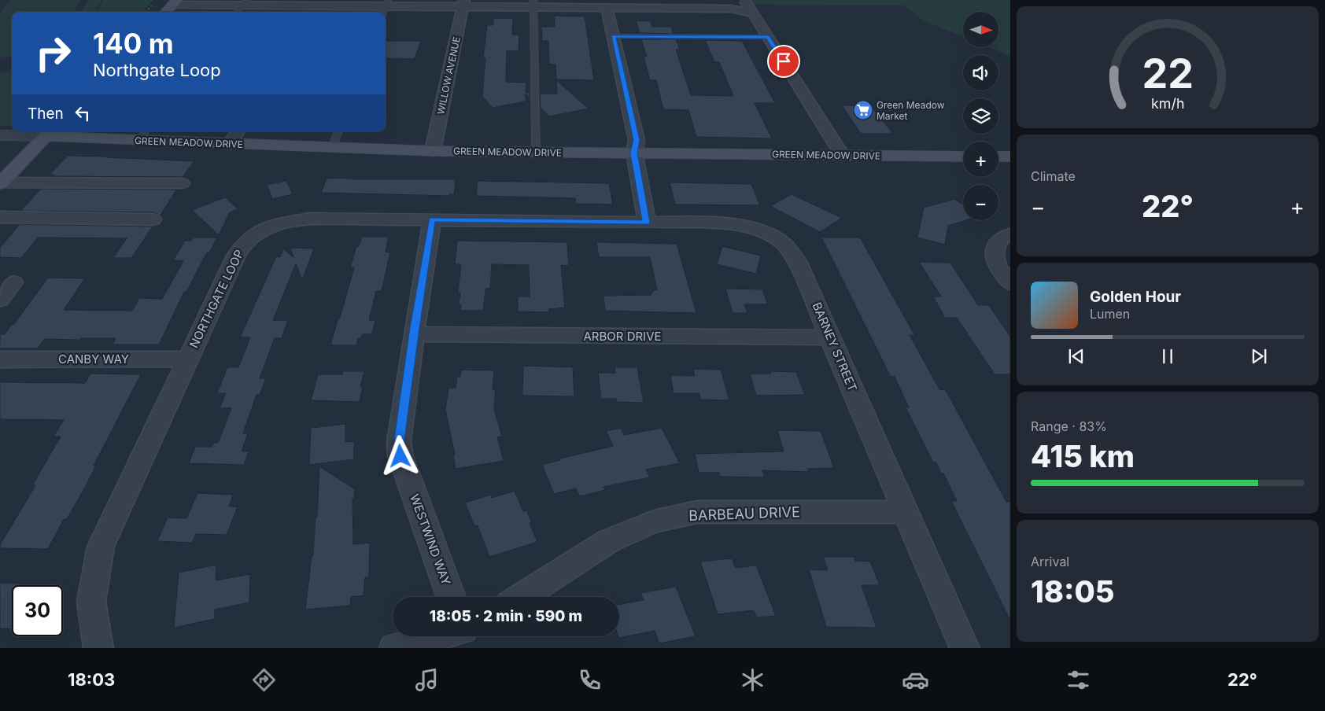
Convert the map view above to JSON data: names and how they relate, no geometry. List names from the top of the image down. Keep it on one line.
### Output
{"streets":{"main road":["GREEN MEADOW DRIVE"],"street":["WILLOW AVENUE","NORTHGATE LOOP","ARBOR DRIVE","BARNEY STREET","CANBY WAY","BARBEAU DRIVE","WESTWIND WAY"]},"crossings":[["WILLOW AVENUE","GREEN MEADOW DRIVE"],["NORTHGATE LOOP","BARNEY STREET"],["NORTHGATE LOOP","CANBY WAY"],["NORTHGATE LOOP","WESTWIND WAY"],["ARBOR DRIVE","BARNEY STREET"],["ARBOR DRIVE","WESTWIND WAY"],["BARNEY STREET","BARBEAU DRIVE"]],"places":{"supermarket":["Green Meadow Market"]},"north":"right","page":{"map_buttons":["+","−"],"turn":["140 m","Northgate Loop"],"then":"Then","tile":["Climate",["Range · 83%","415 km"],["Arrival","18:05"]],"heat":["−","22°","+"],"song":["Golden Hour","Lumen"],"limit":"30","trip":"18:05 · 2 min · 590 m","tabs":["18:03","22°"],"gauge":["22","km/h"]}}
